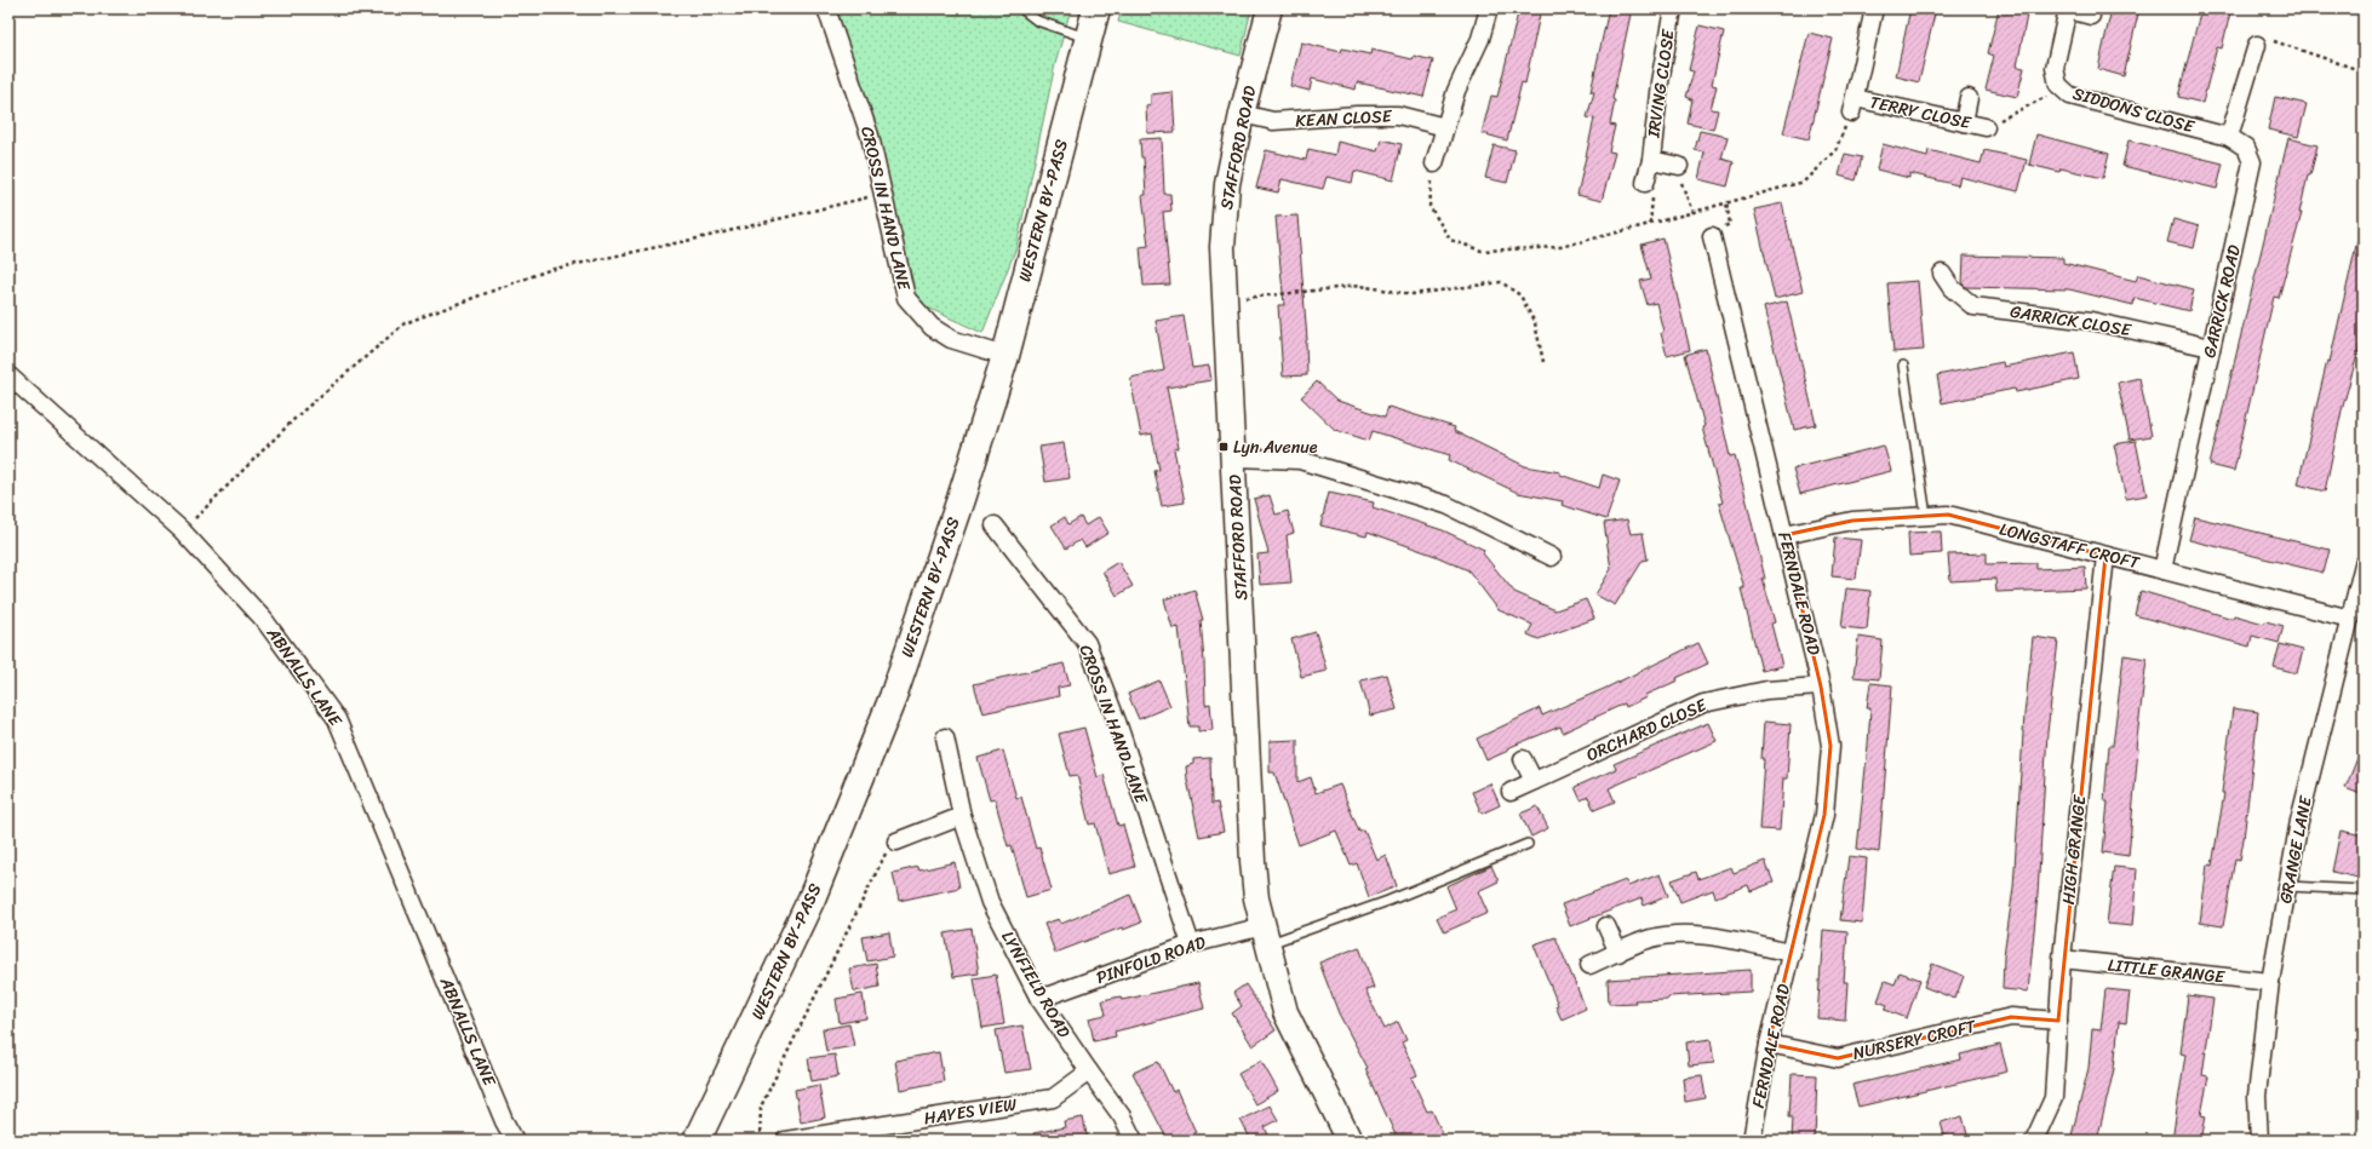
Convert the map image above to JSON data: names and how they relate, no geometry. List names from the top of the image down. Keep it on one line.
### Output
{"streets":{"highway":["WESTERN BY-PASS"],"street":["IRVING CLOSE","SIDDONS CLOSE","TERRY CLOSE","KEAN CLOSE","STAFFORD ROAD","CROSS IN HAND LANE","GARRICK ROAD","GARRICK CLOSE","LONGSTAFF CROFT","FERNDALE ROAD","ABNALLS LANE","ORCHARD CLOSE","HIGH GRANGE","GRANGE LANE","PINFOLD ROAD","LITTLE GRANGE","LYNFIELD ROAD","NURSERY CROFT","HAYES VIEW"]},"crossings":[["SIDDONS CLOSE","GARRICK ROAD"],["KEAN CLOSE","STAFFORD ROAD"],["STAFFORD ROAD","PINFOLD ROAD"],["CROSS IN HAND LANE","WESTERN BY-PASS"],["CROSS IN HAND LANE","PINFOLD ROAD"],["GARRICK ROAD","GARRICK CLOSE"],["GARRICK ROAD","LONGSTAFF CROFT"],["LONGSTAFF CROFT","FERNDALE ROAD"],["LONGSTAFF CROFT","HIGH GRANGE"],["LONGSTAFF CROFT","GRANGE LANE"],["FERNDALE ROAD","ORCHARD CLOSE"],["FERNDALE ROAD","NURSERY CROFT"],["HIGH GRANGE","LITTLE GRANGE"],["HIGH GRANGE","NURSERY CROFT"],["GRANGE LANE","LITTLE GRANGE"],["PINFOLD ROAD","LYNFIELD ROAD"],["LYNFIELD ROAD","HAYES VIEW"]],"places":{"transit":["Lyn Avenue"]}}
